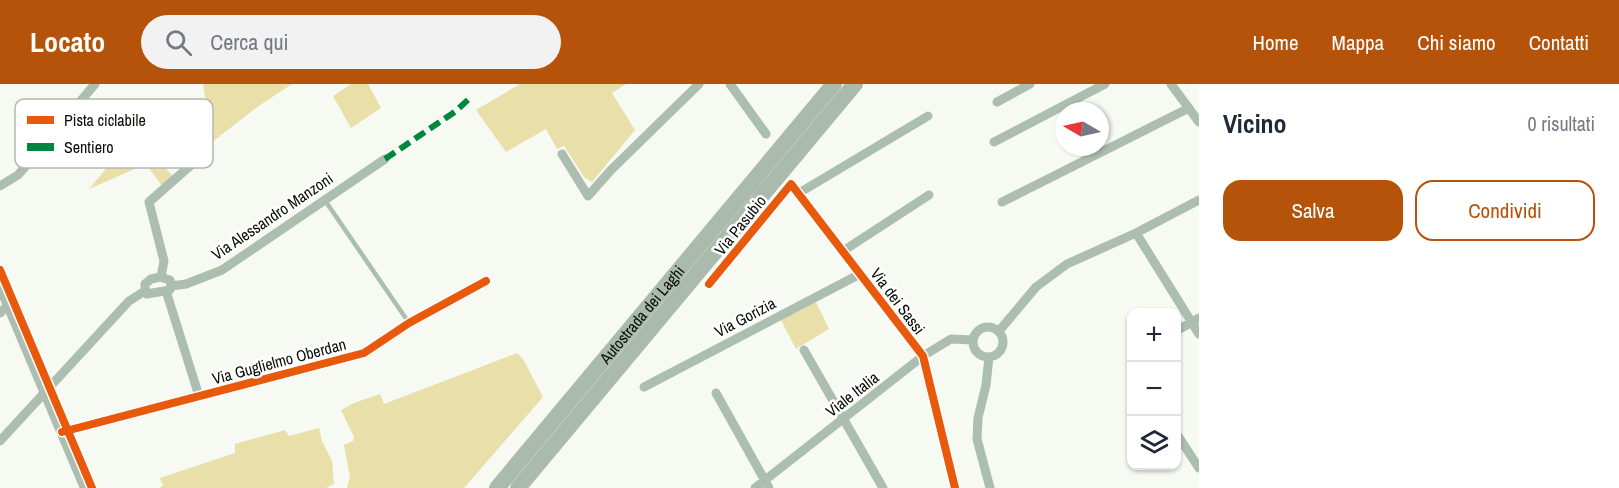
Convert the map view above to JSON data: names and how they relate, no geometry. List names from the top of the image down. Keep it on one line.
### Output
{"streets":{"highway":["Autostrada dei Laghi"],"street":["Via Alessandro Manzoni","Via Pasubio","Via dei Sassi","Via Gorizia","Via Guglielmo Oberdan","Viale Italia"]},"crossings":[["Via Pasubio","Via dei Sassi"],["Via dei Sassi","Via Gorizia"],["Via dei Sassi","Viale Italia"]],"legend":["Pista ciclabile","Sentiero"],"north":"left","page":{"header":"Locato","search":"Cerca qui","nav":["Home","Mappa","Chi siamo","Contatti"],"heading":["Vicino","0 risultati"],"buttons":["Salva","Condividi"],"map_buttons":["+","−"]}}
